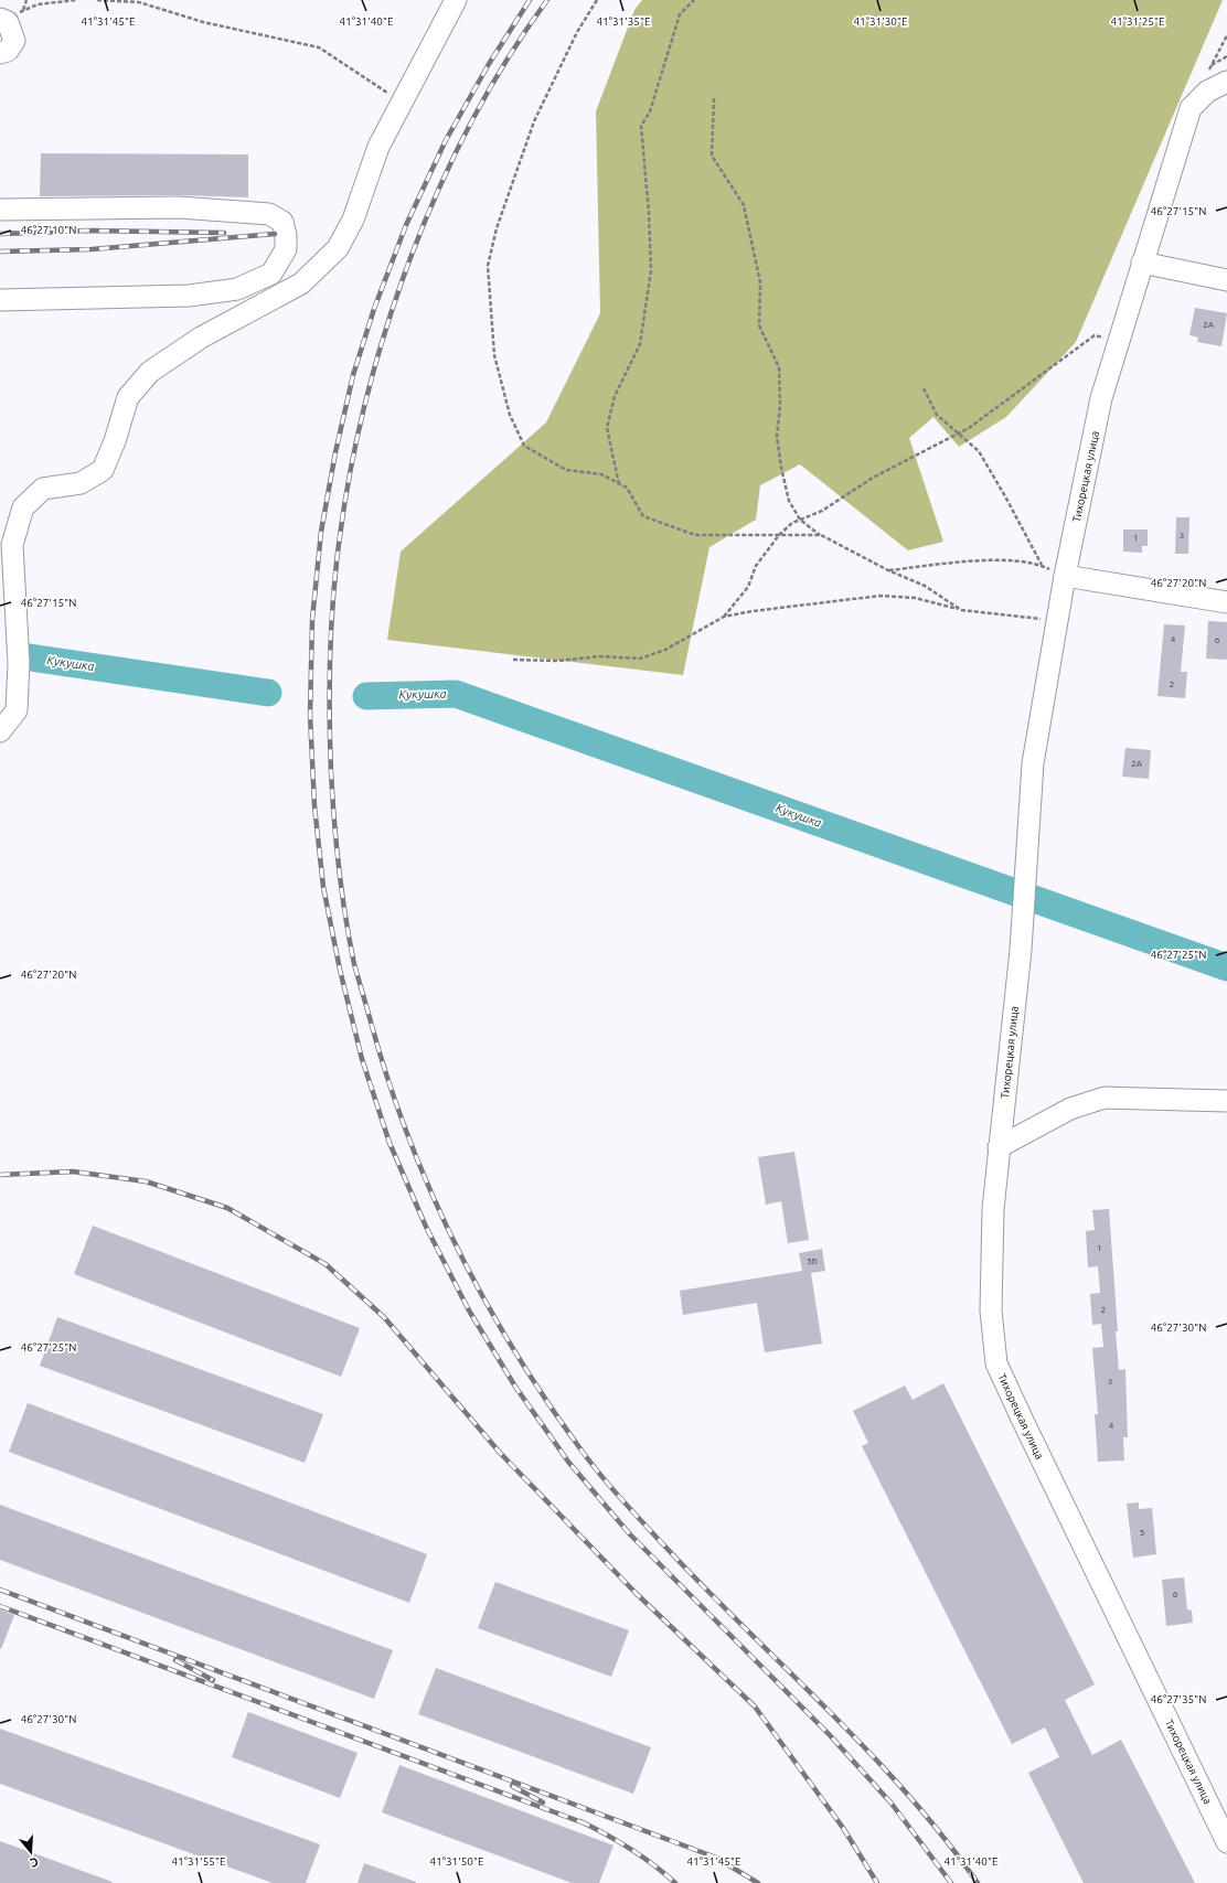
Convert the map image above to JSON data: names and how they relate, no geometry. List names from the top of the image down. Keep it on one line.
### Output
{"streets":{"street":["Тихорецкая улица"]},"water":["Кукушка"],"house_numbers":["2А","3","1","4","6","2","2А","1","5Б","2","3","4","5","6"],"north":"bottom","coordinates":["41°31'45\"E","41°31'40\"E","41°31'35\"E","41°31'30\"E","41°31'25\"E","46°27'15\"N","46°27'10\"N","46°27'20\"N","46°27'25\"N","46°27'30\"N","46°27'35\"N","41°31'55\"E","41°31'50\"E"]}
